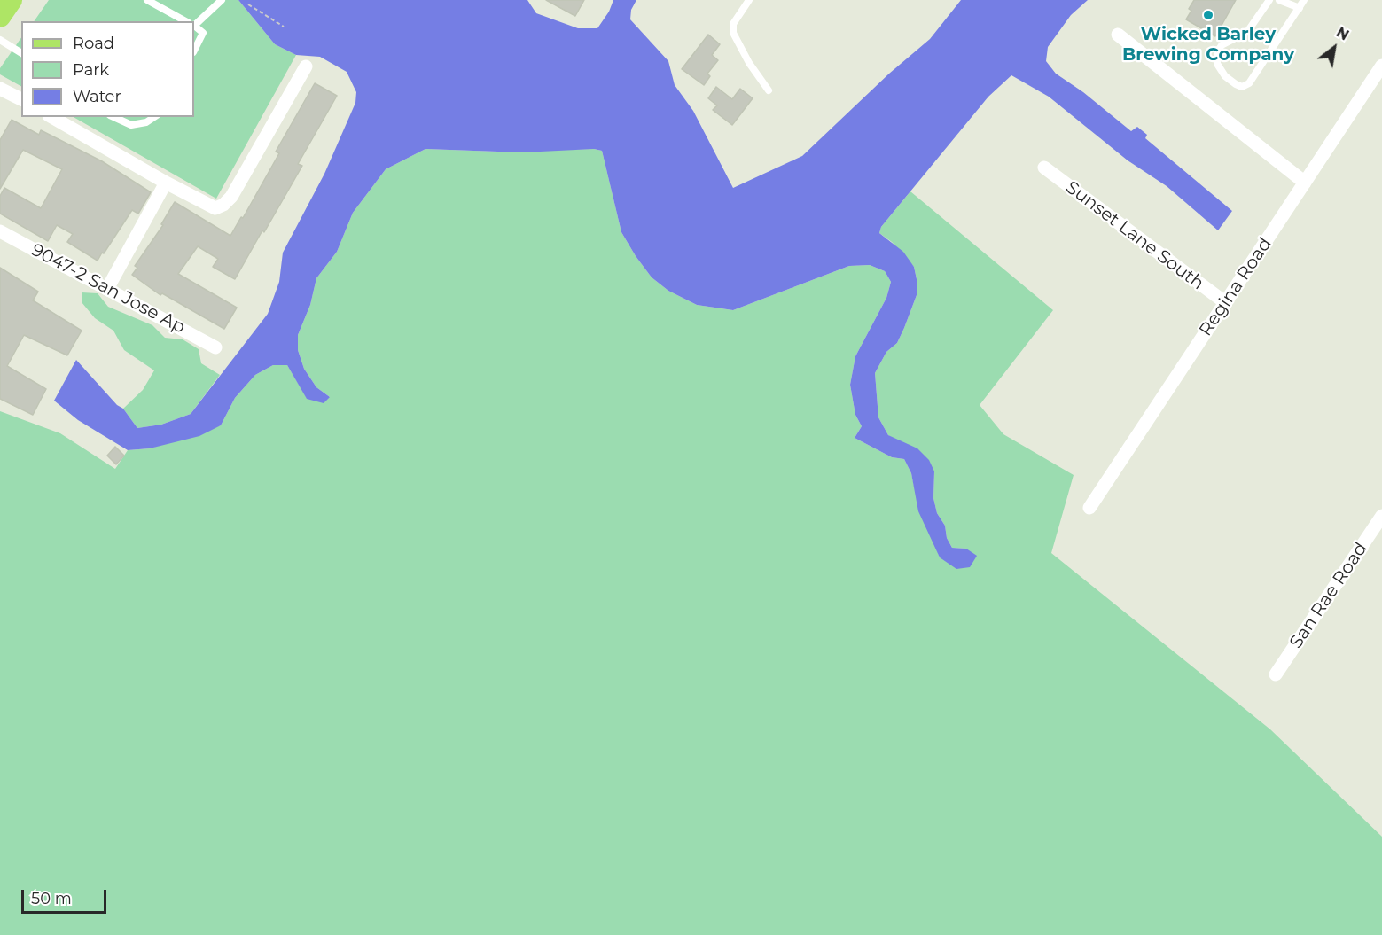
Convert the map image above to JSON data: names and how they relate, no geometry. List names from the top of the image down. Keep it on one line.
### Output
{"streets":{"street":["Sunset Lane South","Regina Road","9047-2 San Jose Ap","San Rae Road"]},"crossings":[["Sunset Lane South","Regina Road"]],"places":["Wicked Barley Brewing Company"],"legend":["Road","Park","Water"],"scale_bar":"50 m","north":"top right"}
